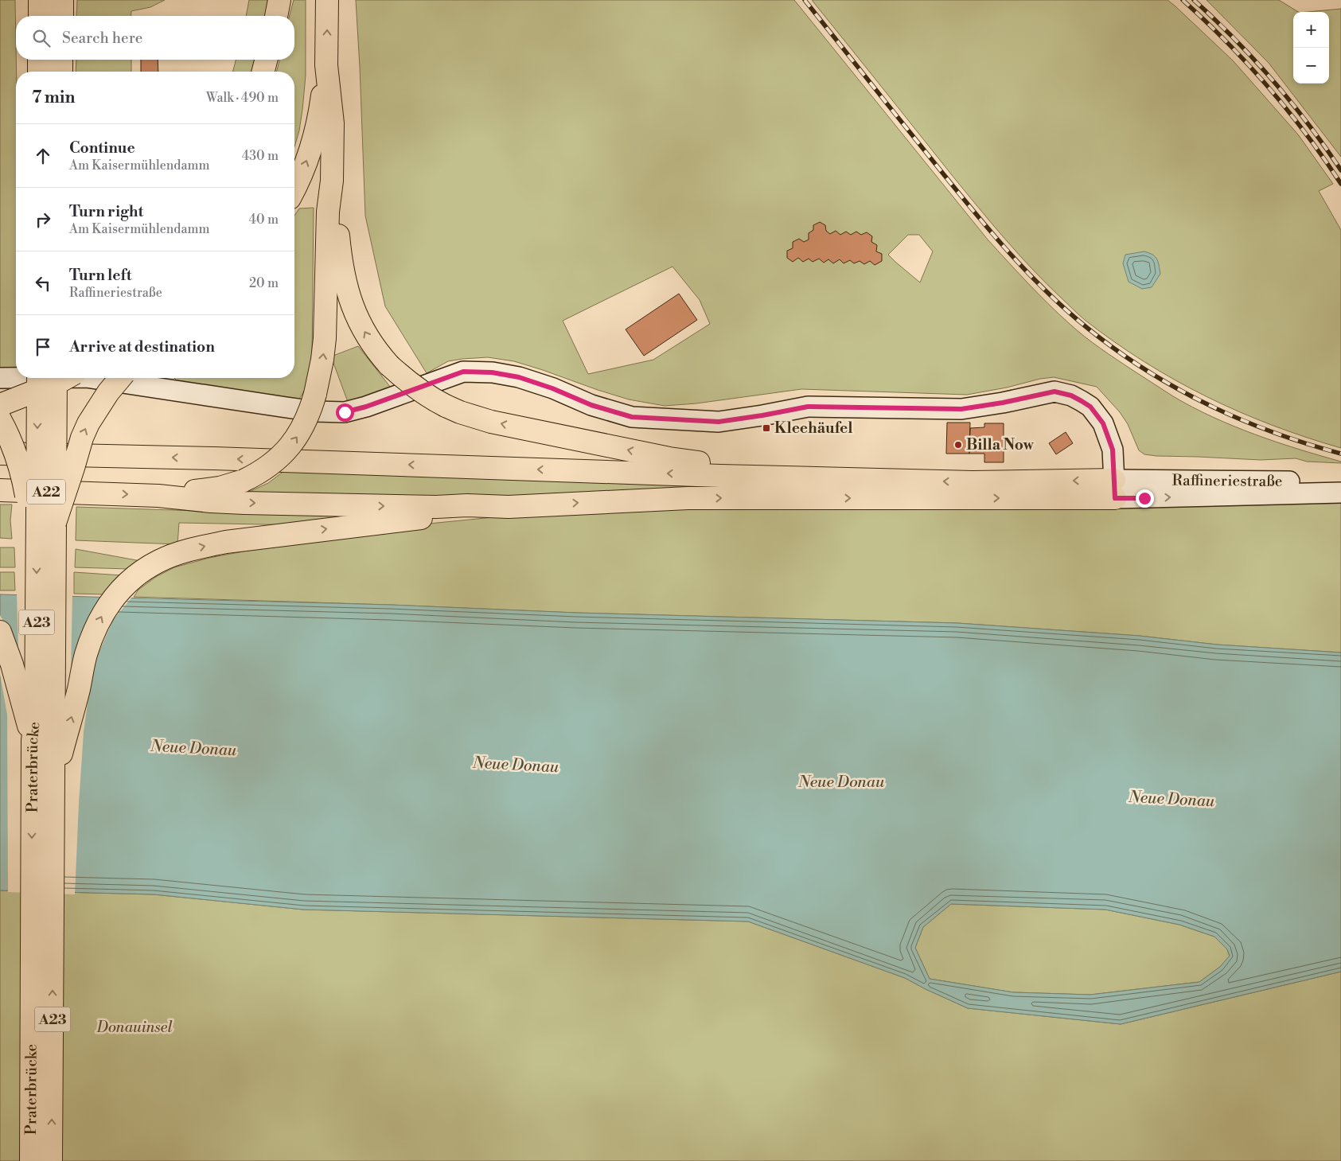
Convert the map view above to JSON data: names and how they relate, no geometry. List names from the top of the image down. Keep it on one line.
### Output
{"streets":{"highway":["A22","A23","Praterbrücke"],"street":["Raffineriestraße"]},"water":["Neue Donau"],"parks":["Donauinsel"],"places":{"transit":["Kleehäufel"],"other":["Billa Now"]},"page":{"map_buttons":["+","−"],"search":"Search here","heading":["7 min","Walk · 490 m"],"list":[["Continue","Am Kaisermühlendamm","430 m"],["Turn right","Am Kaisermühlendamm","40 m"],["Turn left","Raffineriestraße","20 m"],"Arrive at destination"]}}
